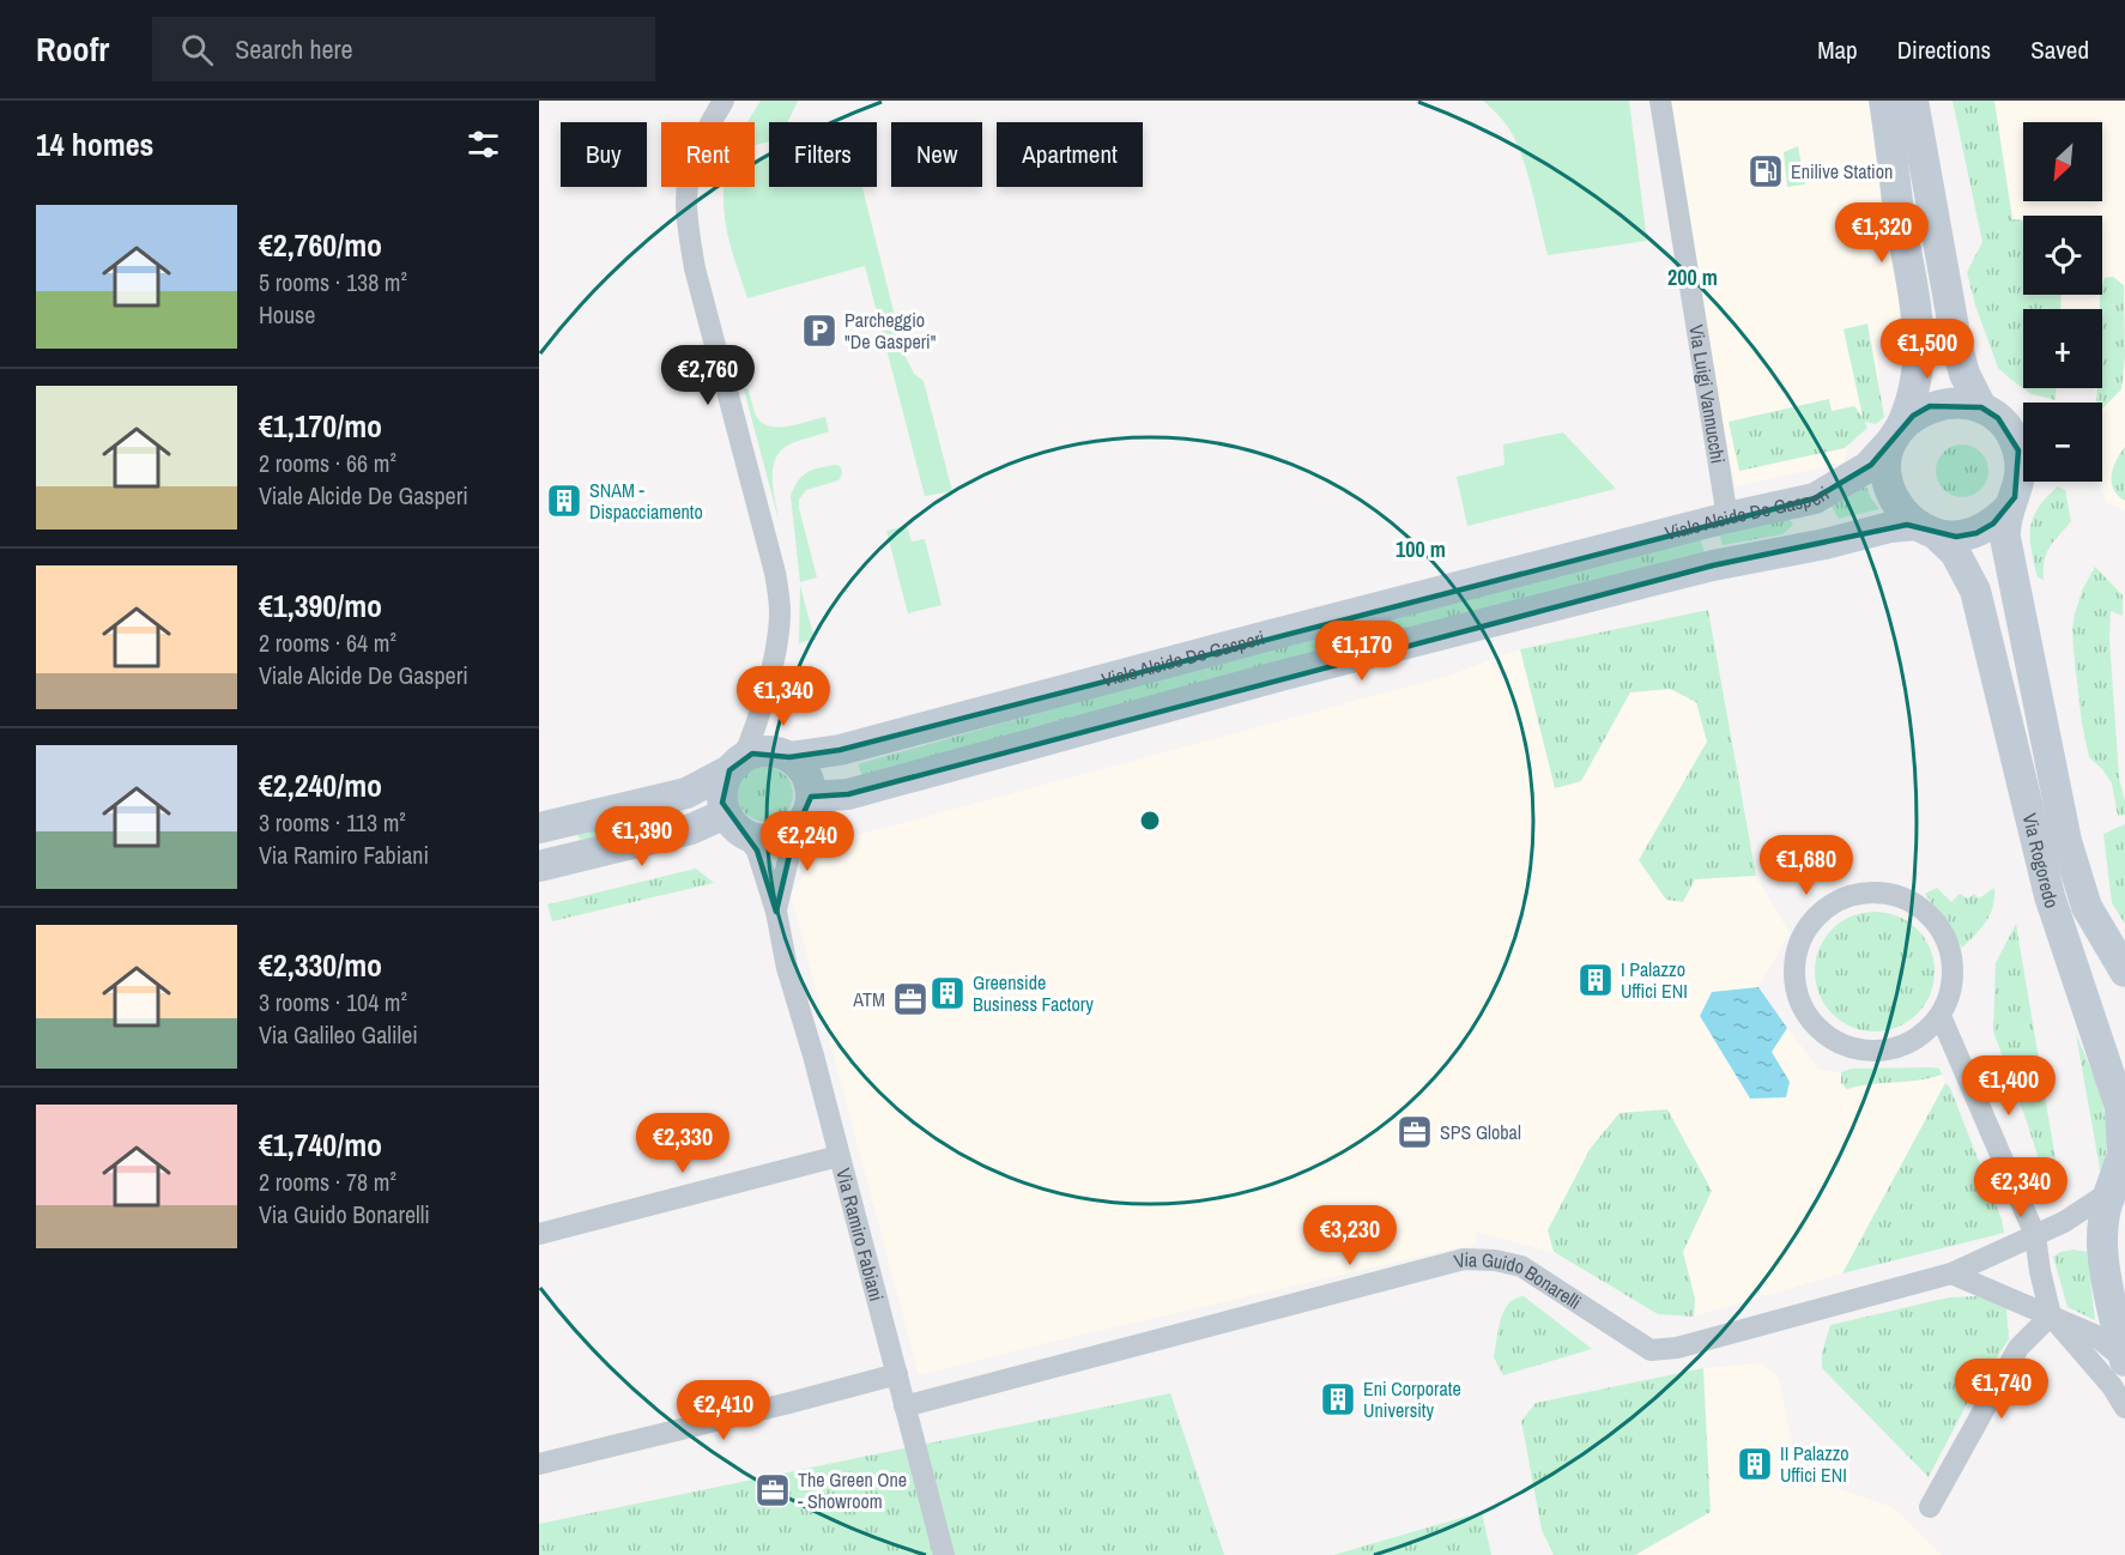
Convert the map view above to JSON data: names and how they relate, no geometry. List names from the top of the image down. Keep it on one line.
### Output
{"streets":{"street":["Via Luigi Vannucchi","Viale Alcide De Gasperi","Via Rogoredo","Via Ramiro Fabiani","Via Guido Bonarelli"]},"crossings":[["Via Luigi Vannucchi","Viale Alcide De Gasperi"],["Viale Alcide De Gasperi","Via Rogoredo"],["Viale Alcide De Gasperi","Via Ramiro Fabiani"],["Via Rogoredo","Via Guido Bonarelli"],["Via Ramiro Fabiani","Via Guido Bonarelli"]],"places":{"fuel station":["Enilive Station"],"parking":["Parcheggio \"De Gasperi\""],"building":["SNAM - Dispacciamento","I Palazzo Uffici ENI","Greenside Business Factory","Eni Corporate University","II Palazzo Uffici ENI"],"office":["ATM","SPS Global","The Green One - Showroom"]},"north":"bottom left","page":{"header":"Roofr","search":"Search here","nav":["Map","Directions","Saved"],"heading":"14 homes","map_buttons":["+","−"],"chip":["Buy","Rent","Filters","New","Apartment"],"list":[{"name":"€2,760/mo","note":"5 rooms · 138 m² · House"},{"name":"€1,170/mo","note":"2 rooms · 66 m² · Viale Alcide De Gasperi"},{"name":"€1,390/mo","note":"2 rooms · 64 m² · Viale Alcide De Gasperi"},{"name":"€2,240/mo","note":"3 rooms · 113 m² · Via Ramiro Fabiani"},{"name":"€2,330/mo","note":"3 rooms · 104 m² · Via Galileo Galilei"},{"name":"€1,740/mo","note":"2 rooms · 78 m² · Via Guido Bonarelli"}],"price":["€1,320","€1,500","€2,760","€1,170","€1,340","€1,390","€2,240","€1,680","€1,400","€2,330","€2,340","€3,230","€1,740","€2,410"]},"rings":["200 m","100 m"]}
